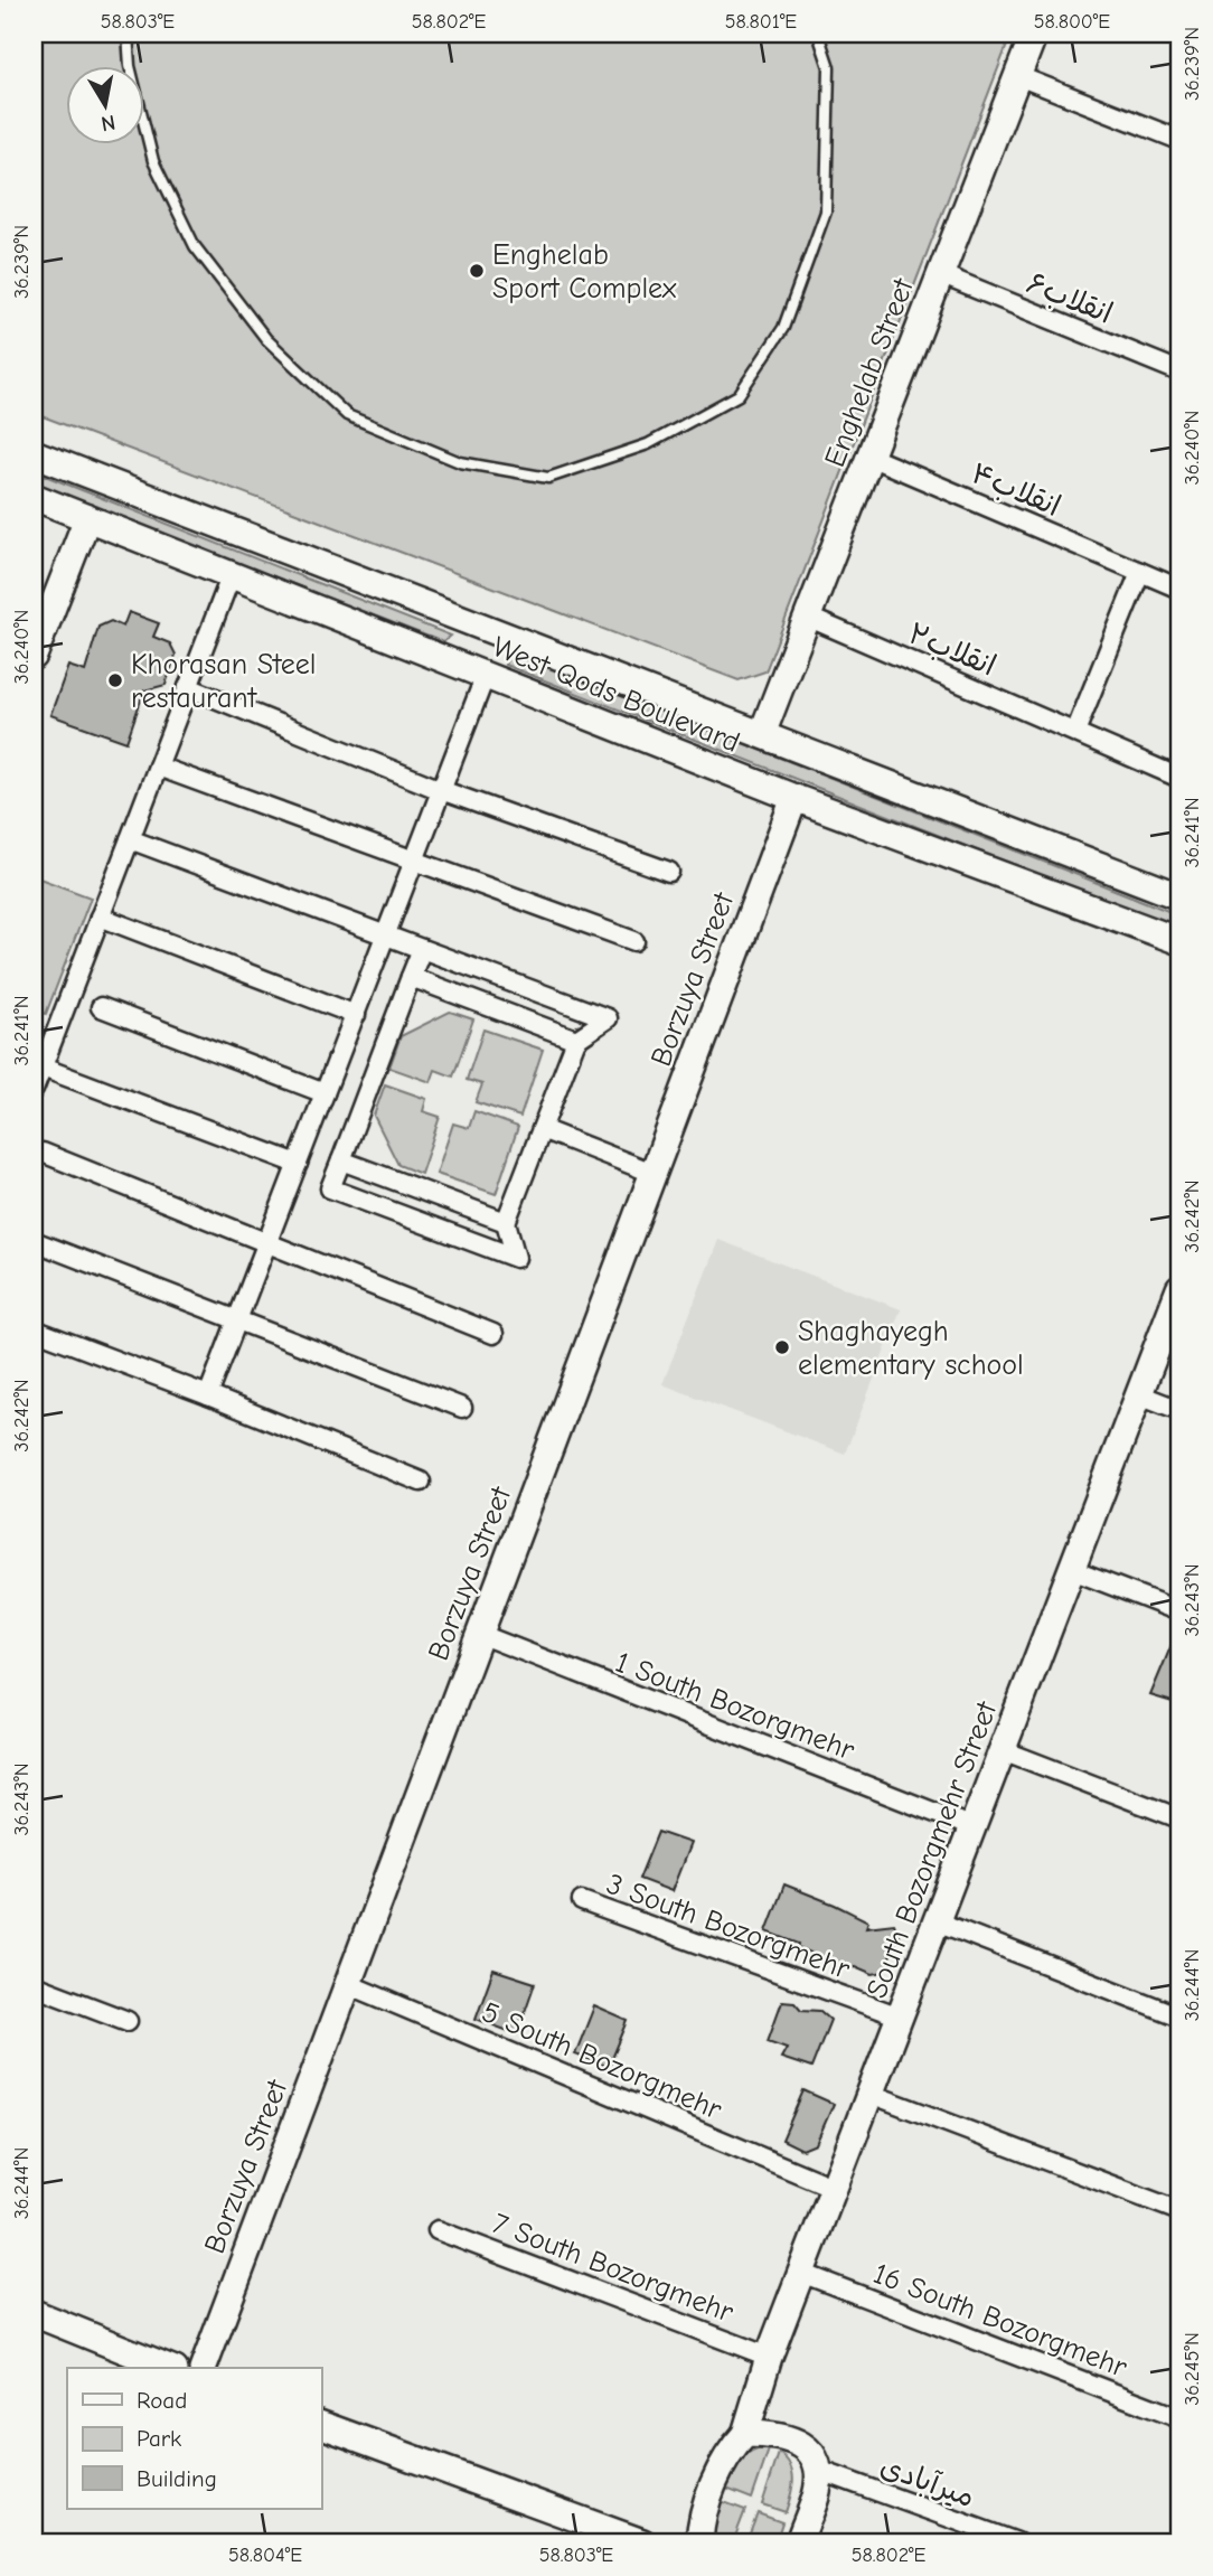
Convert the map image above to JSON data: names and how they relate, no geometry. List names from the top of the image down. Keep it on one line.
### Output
{"streets":{"main road":["Enghelab Street","West Qods Boulevard","Borzuya Street","South Bozorgmehr Street"],"street":["انقلاب۶","انقلاب۴","انقلاب۲","1 South Bozorgmehr","3 South Bozorgmehr","5 South Bozorgmehr","7 South Bozorgmehr","16 South Bozorgmehr","میرآبادی"]},"crossings":[["انقلاب۶","Enghelab Street"],["Enghelab Street","انقلاب۴"],["Enghelab Street","انقلاب۲"],["Enghelab Street","West Qods Boulevard"],["West Qods Boulevard","Borzuya Street"],["Borzuya Street","1 South Bozorgmehr"],["Borzuya Street","5 South Bozorgmehr"],["1 South Bozorgmehr","South Bozorgmehr Street"],["South Bozorgmehr Street","3 South Bozorgmehr"],["South Bozorgmehr Street","5 South Bozorgmehr"],["South Bozorgmehr Street","7 South Bozorgmehr"],["South Bozorgmehr Street","16 South Bozorgmehr"]],"places":["Enghelab Sport Complex","Khorasan Steel restaurant","Shaghayegh elementary school"],"legend":["Road","Park","Building"],"north":"bottom","coordinates":["58.803°E","58.802°E","58.801°E","58.800°E","36.239°N","36.240°N","36.241°N","36.242°N","36.243°N","36.244°N","36.245°N","58.804°E"]}
